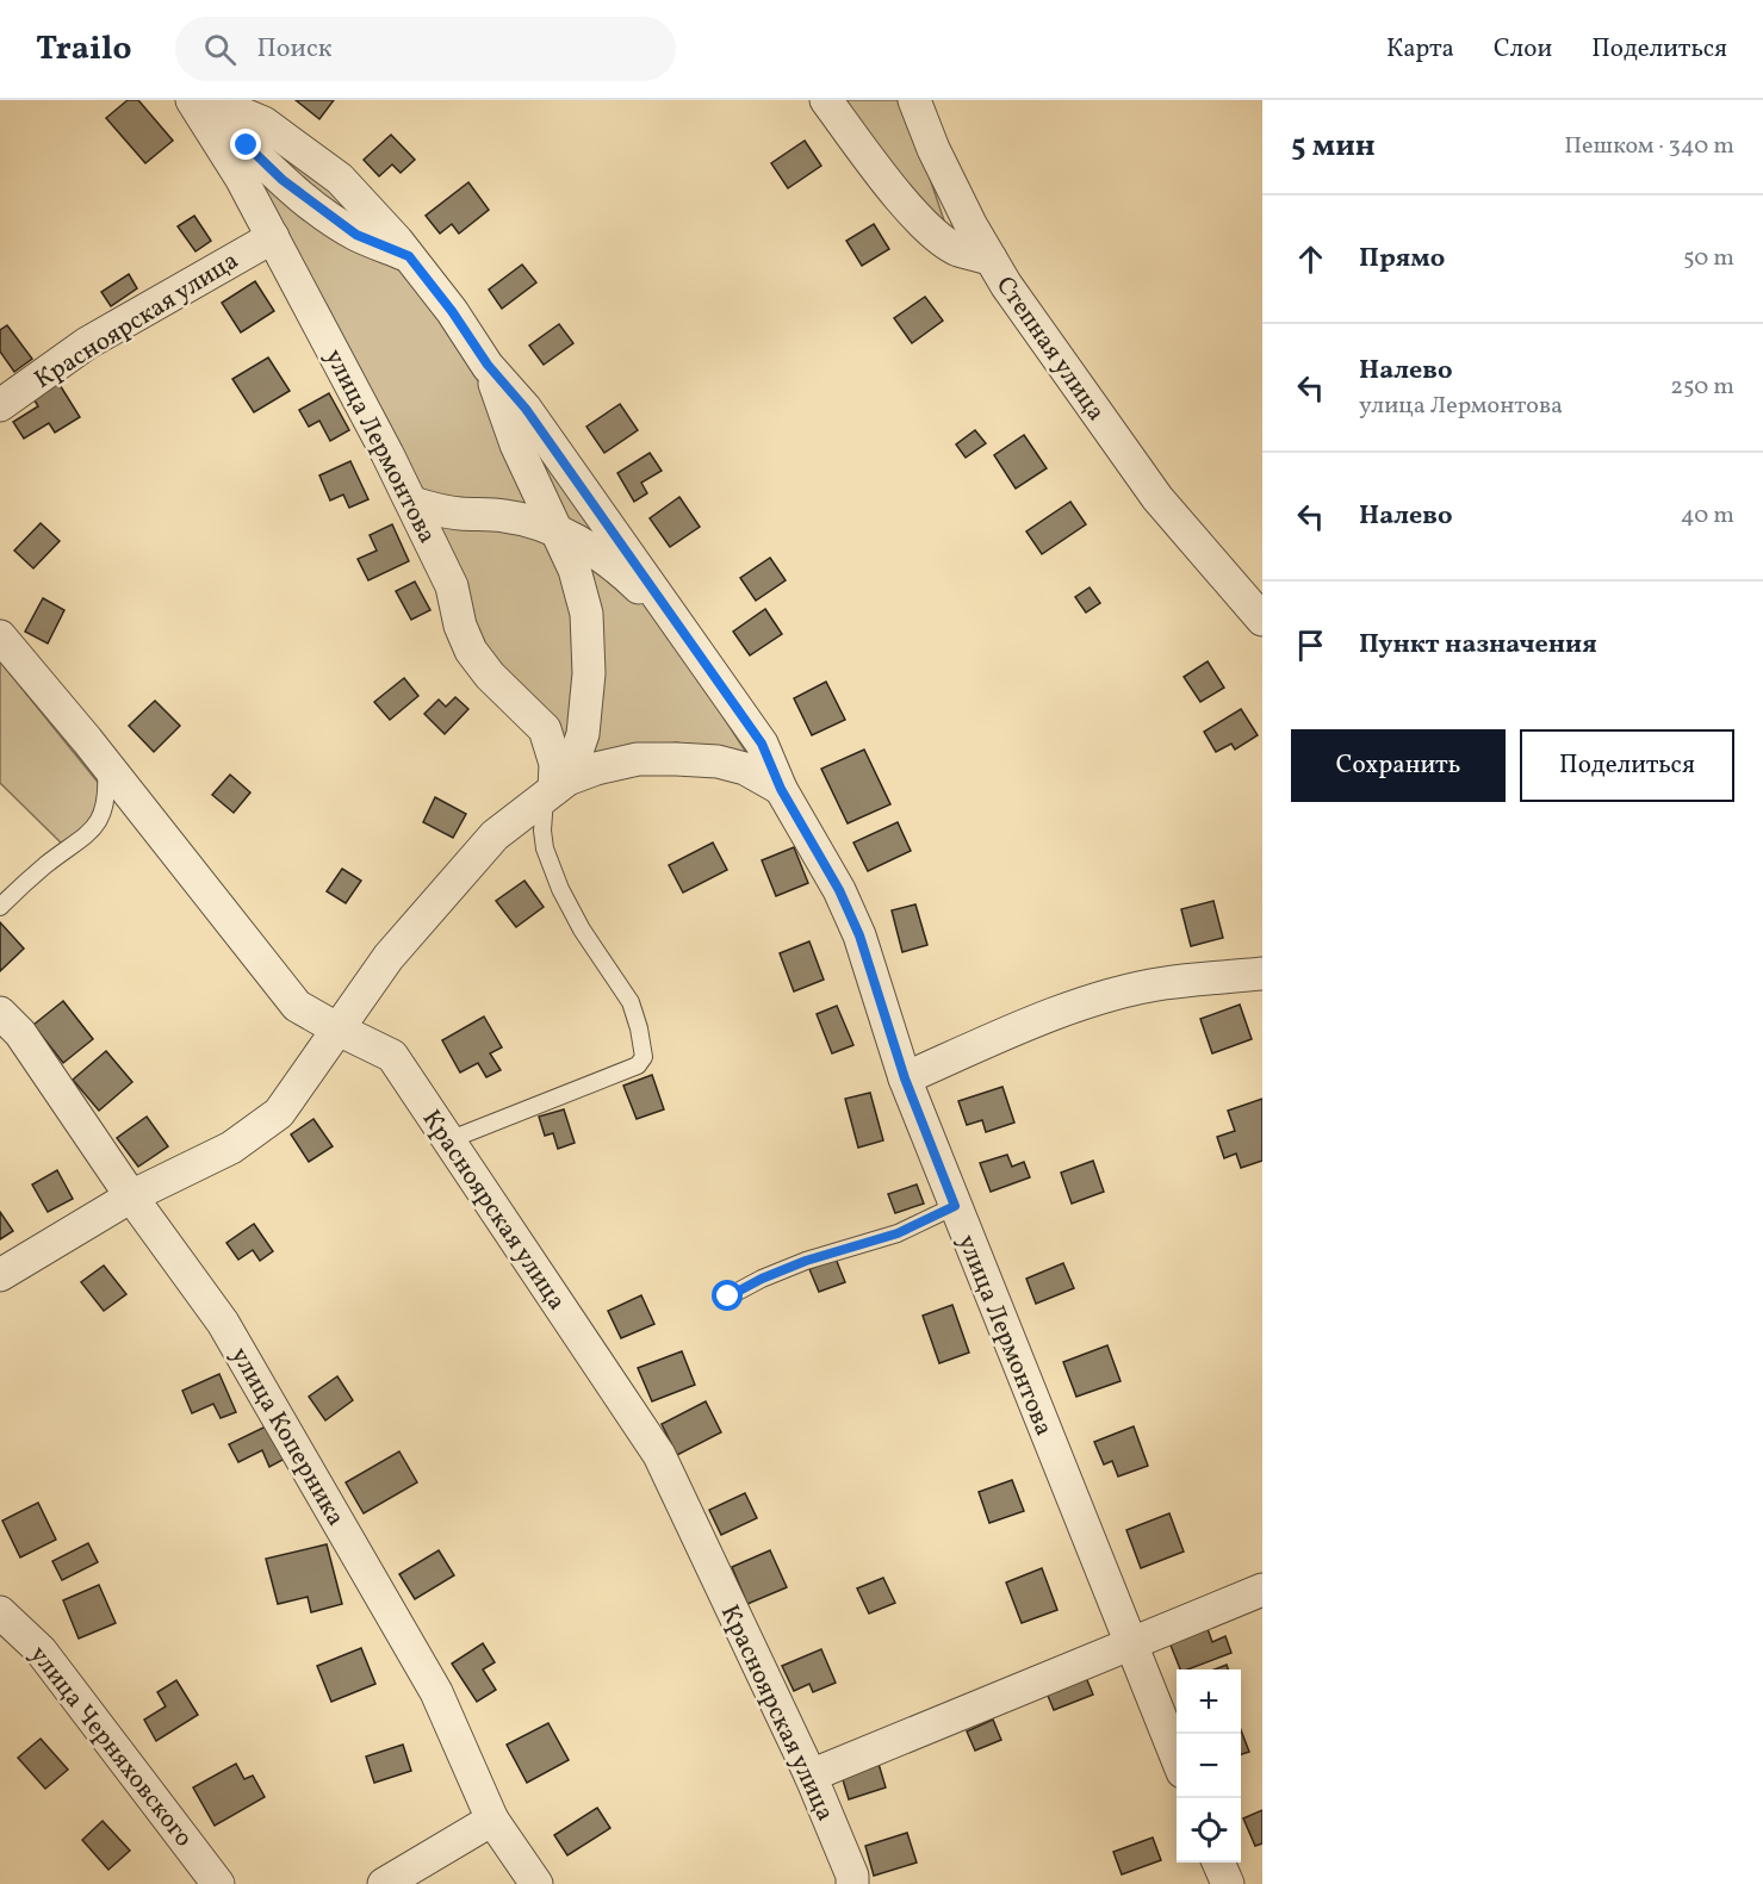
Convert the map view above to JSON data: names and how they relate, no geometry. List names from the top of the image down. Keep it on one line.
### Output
{"streets":{"street":["Красноярская улица","Степная улица","улица Лермонтова","улица Коперника","улица Черняховского"]},"crossings":[["Красноярская улица","улица Лермонтова"]],"page":{"header":"Trailo","search":"Поиск","nav":["Карта","Слои","Поделиться"],"heading":["5 мин","Пешком · 340 m"],"list":[["Прямо","50 m"],["Налево","улица Лермонтова","250 m"],["Налево","40 m"],"Пункт назначения"],"buttons":["Сохранить","Поделиться"],"map_buttons":["+","−"]}}
